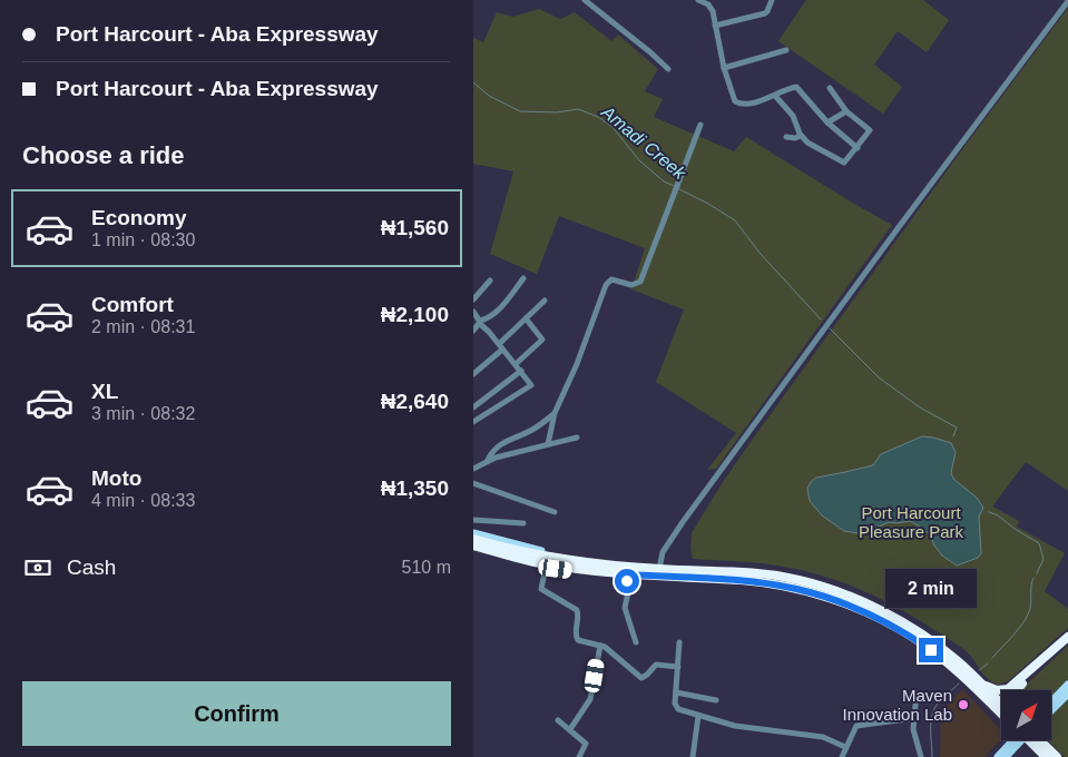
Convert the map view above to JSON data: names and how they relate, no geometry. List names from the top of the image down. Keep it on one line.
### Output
{"water":["Amadi Creek"],"parks":["Port Harcourt Pleasure Park"],"places":["Maven Innovation Lab"],"north":"top right","page":{"banner":["Port Harcourt - Aba Expressway","Port Harcourt - Aba Expressway"],"heading":"Choose a ride","list":[{"name":"Economy","note":"1 min · 08:30","value":"₦1,560"},{"name":"Comfort","note":"2 min · 08:31","value":"₦2,100"},{"name":"XL","note":"3 min · 08:32","value":"₦2,640"},{"name":"Moto","note":"4 min · 08:33","value":"₦1,350"}],"pay":["Cash","510 m"],"bubble":"2 min","buttons":"Confirm"}}
